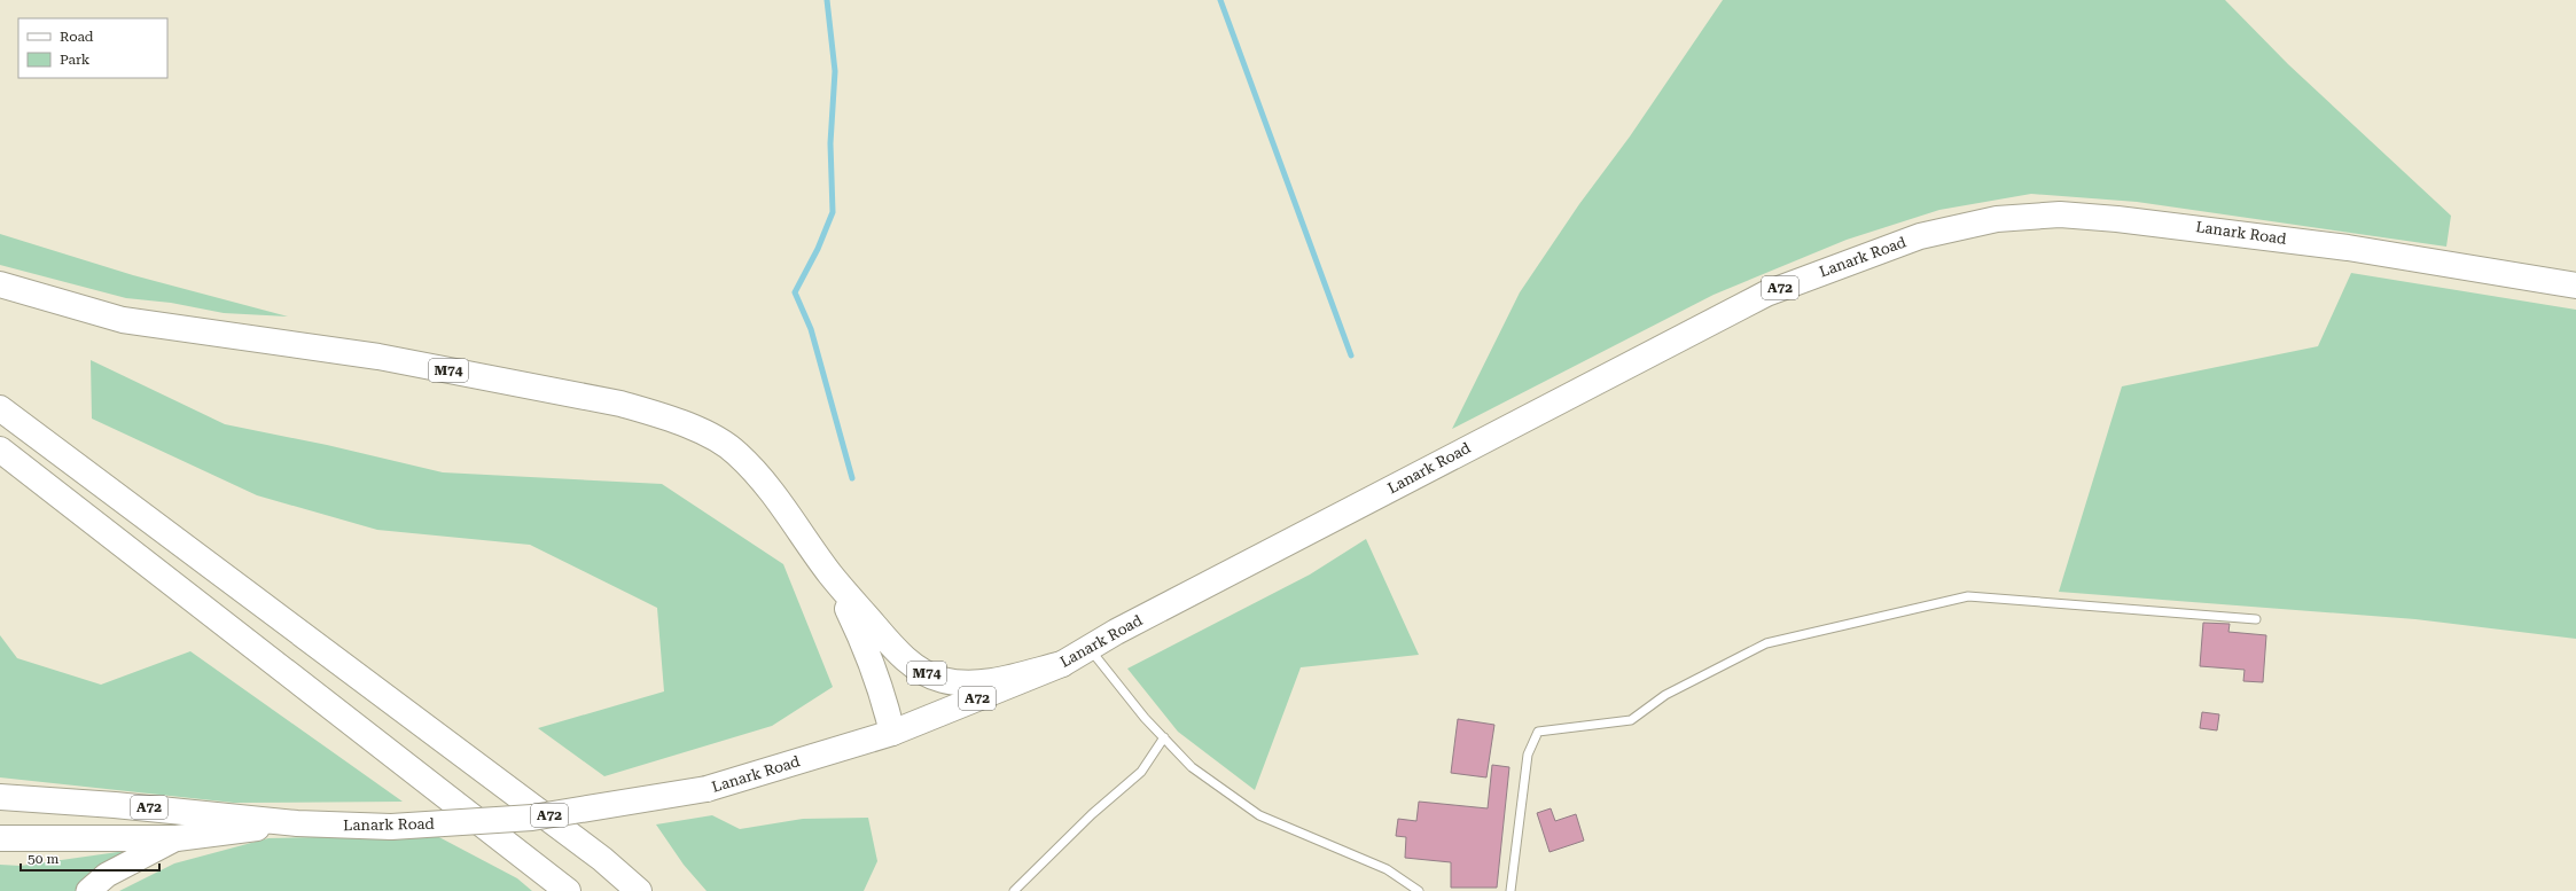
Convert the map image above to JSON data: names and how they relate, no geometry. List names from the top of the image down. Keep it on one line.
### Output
{"streets":{"main road":["Lanark Road","A72","M74"]},"crossings":[["Lanark Road","A72"],["Lanark Road","M74"]],"legend":["Road","Park"],"scale_bar":"50 m"}
